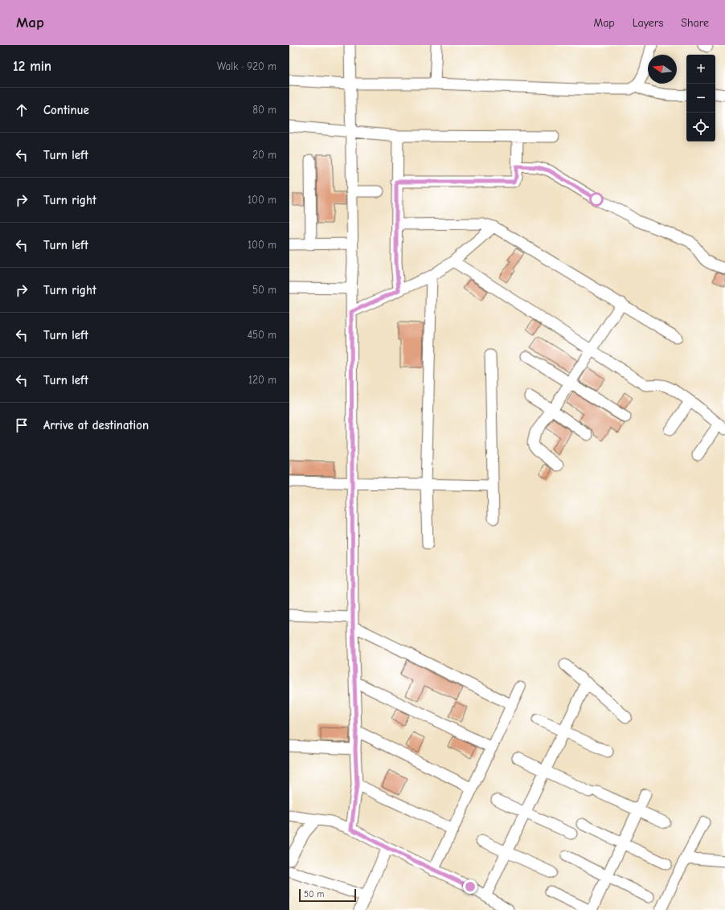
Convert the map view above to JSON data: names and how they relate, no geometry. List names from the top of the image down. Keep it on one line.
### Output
{"scale_bar":"50 m","north":"left","page":{"header":"Map","nav":["Map","Layers","Share"],"heading":["12 min","Walk · 920 m"],"map_buttons":["+","−"],"list":[["Continue","80 m"],["Turn left","20 m"],["Turn right","100 m"],["Turn left","100 m"],["Turn right","50 m"],["Turn left","450 m"],["Turn left","120 m"],"Arrive at destination"],"scale":"50 m"}}
